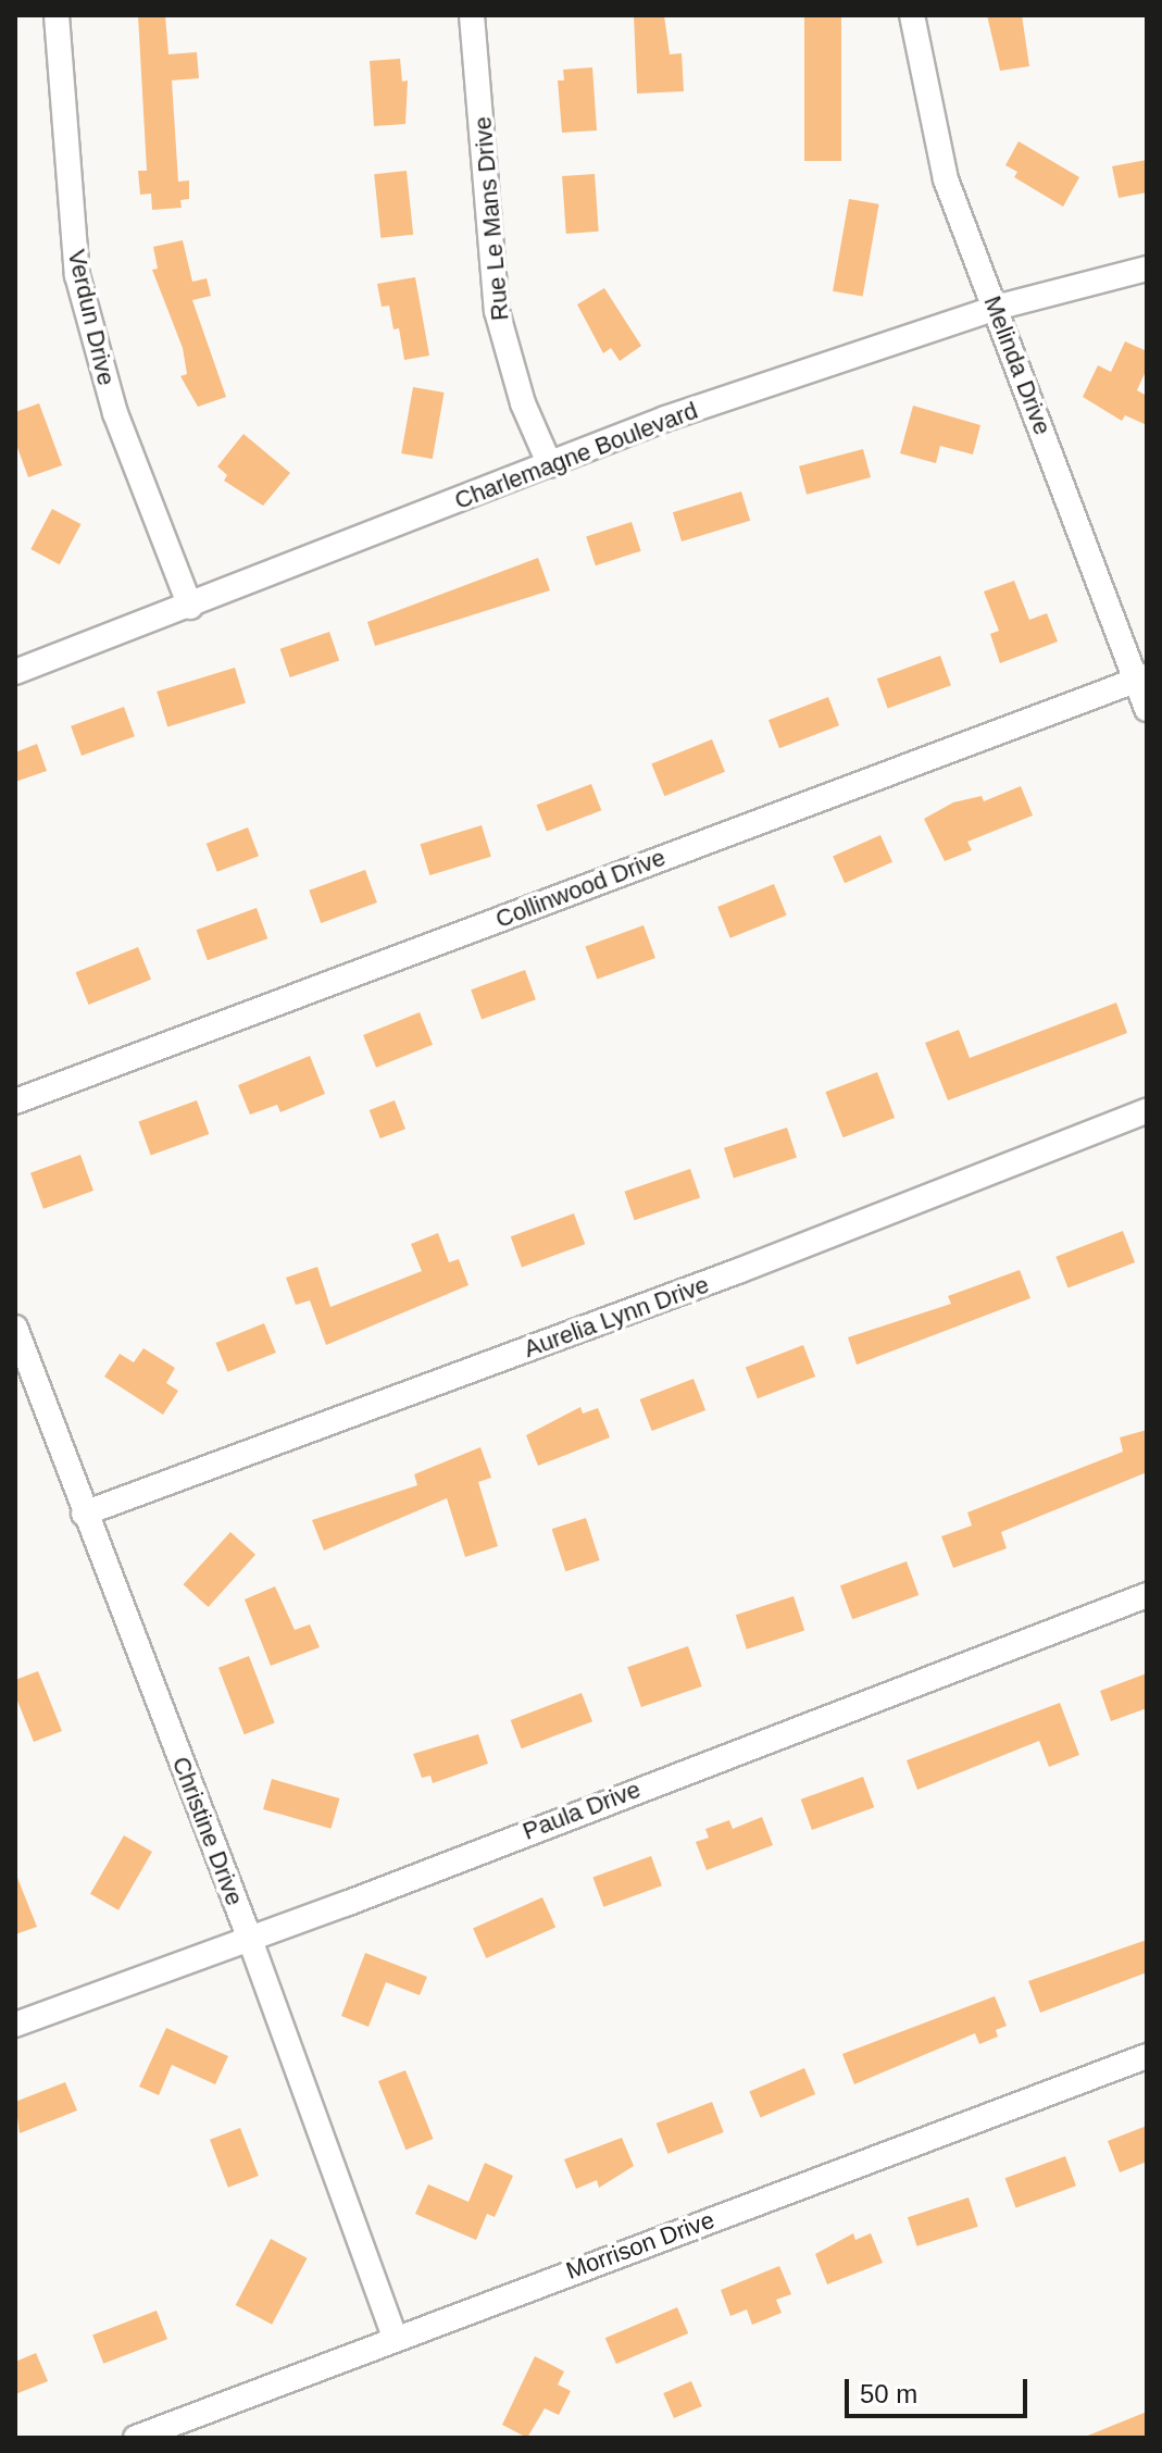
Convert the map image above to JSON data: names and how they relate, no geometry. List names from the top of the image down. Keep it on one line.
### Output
{"streets":{"street":["Rue Le Mans Drive","Verdun Drive","Melinda Drive","Charlemagne Boulevard","Collinwood Drive","Aurelia Lynn Drive","Paula Drive","Christine Drive","Morrison Drive"]},"crossings":[["Rue Le Mans Drive","Charlemagne Boulevard"],["Verdun Drive","Charlemagne Boulevard"],["Melinda Drive","Charlemagne Boulevard"],["Melinda Drive","Collinwood Drive"],["Aurelia Lynn Drive","Christine Drive"],["Paula Drive","Christine Drive"],["Christine Drive","Morrison Drive"]],"scale_bar":"50 m"}
